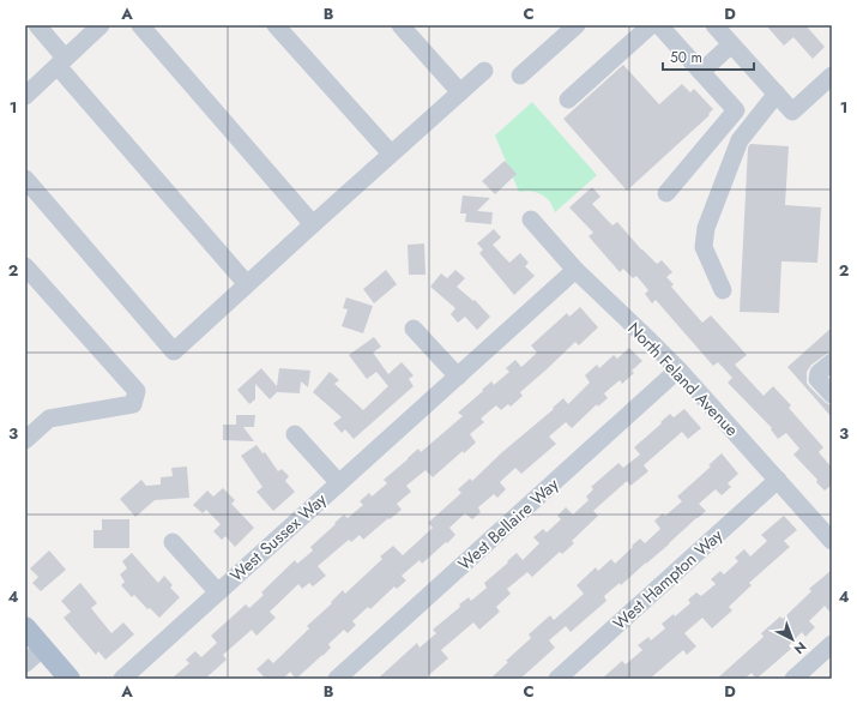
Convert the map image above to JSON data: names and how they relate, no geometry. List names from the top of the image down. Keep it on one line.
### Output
{"streets":{"street":["North Feland Avenue","West Bellaire Way","West Sussex Way","West Hampton Way"]},"crossings":[["North Feland Avenue","West Bellaire Way"],["North Feland Avenue","West Sussex Way"],["North Feland Avenue","West Hampton Way"]],"scale_bar":"50 m","north":"bottom right","grid":{"columns":["A","B","C","D"],"rows":["1","2","3","4"]}}
